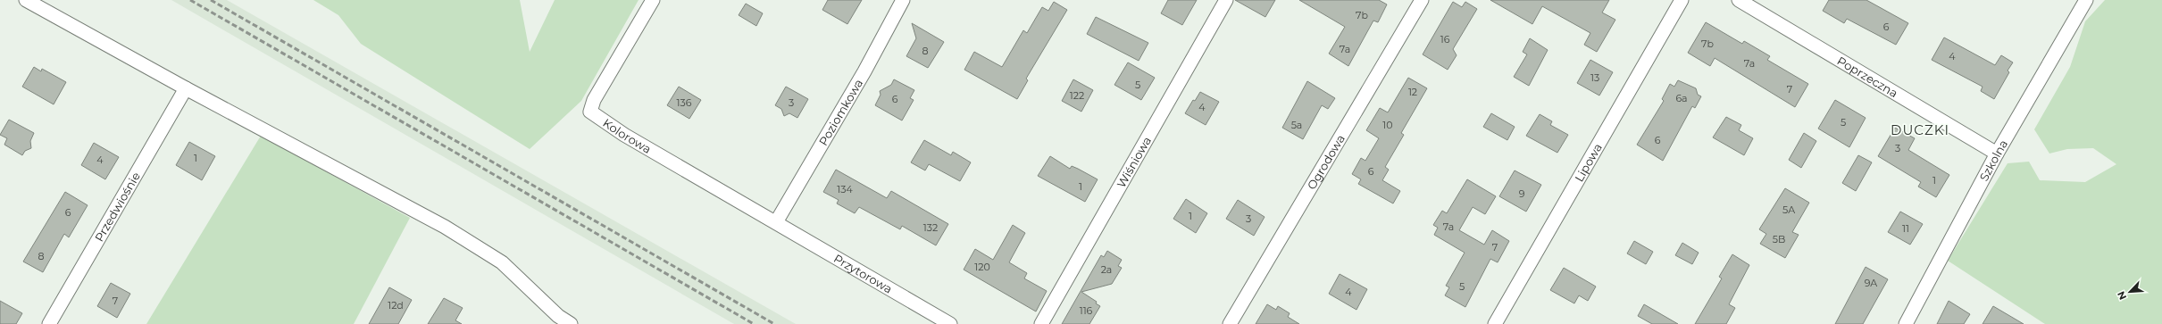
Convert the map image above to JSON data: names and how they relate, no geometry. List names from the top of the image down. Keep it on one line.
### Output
{"streets":{"street":["Poprzeczna","Poziomkowa","Kolorowa","Szkolna","Wiśniowa","Lipowa","Ogrodowa","Przedwiośnie","Przytorowa"]},"crossings":[["Poprzeczna","Szkolna"],["Poziomkowa","Kolorowa"],["Poziomkowa","Przytorowa"],["Kolorowa","Przytorowa"]],"districts":["DUCZKI"],"house_numbers":["7b","6","16","7b","7a","8","4","7a","13","5","7","12","122","6a","6","136","3","4","5","5a","10","6","3","1","4","6","1","1","134","9","5A","6","1","3","7a","132","11","5B","7","8","120","2a","9A","5","4","7","12d","116"],"north":"bottom left"}
